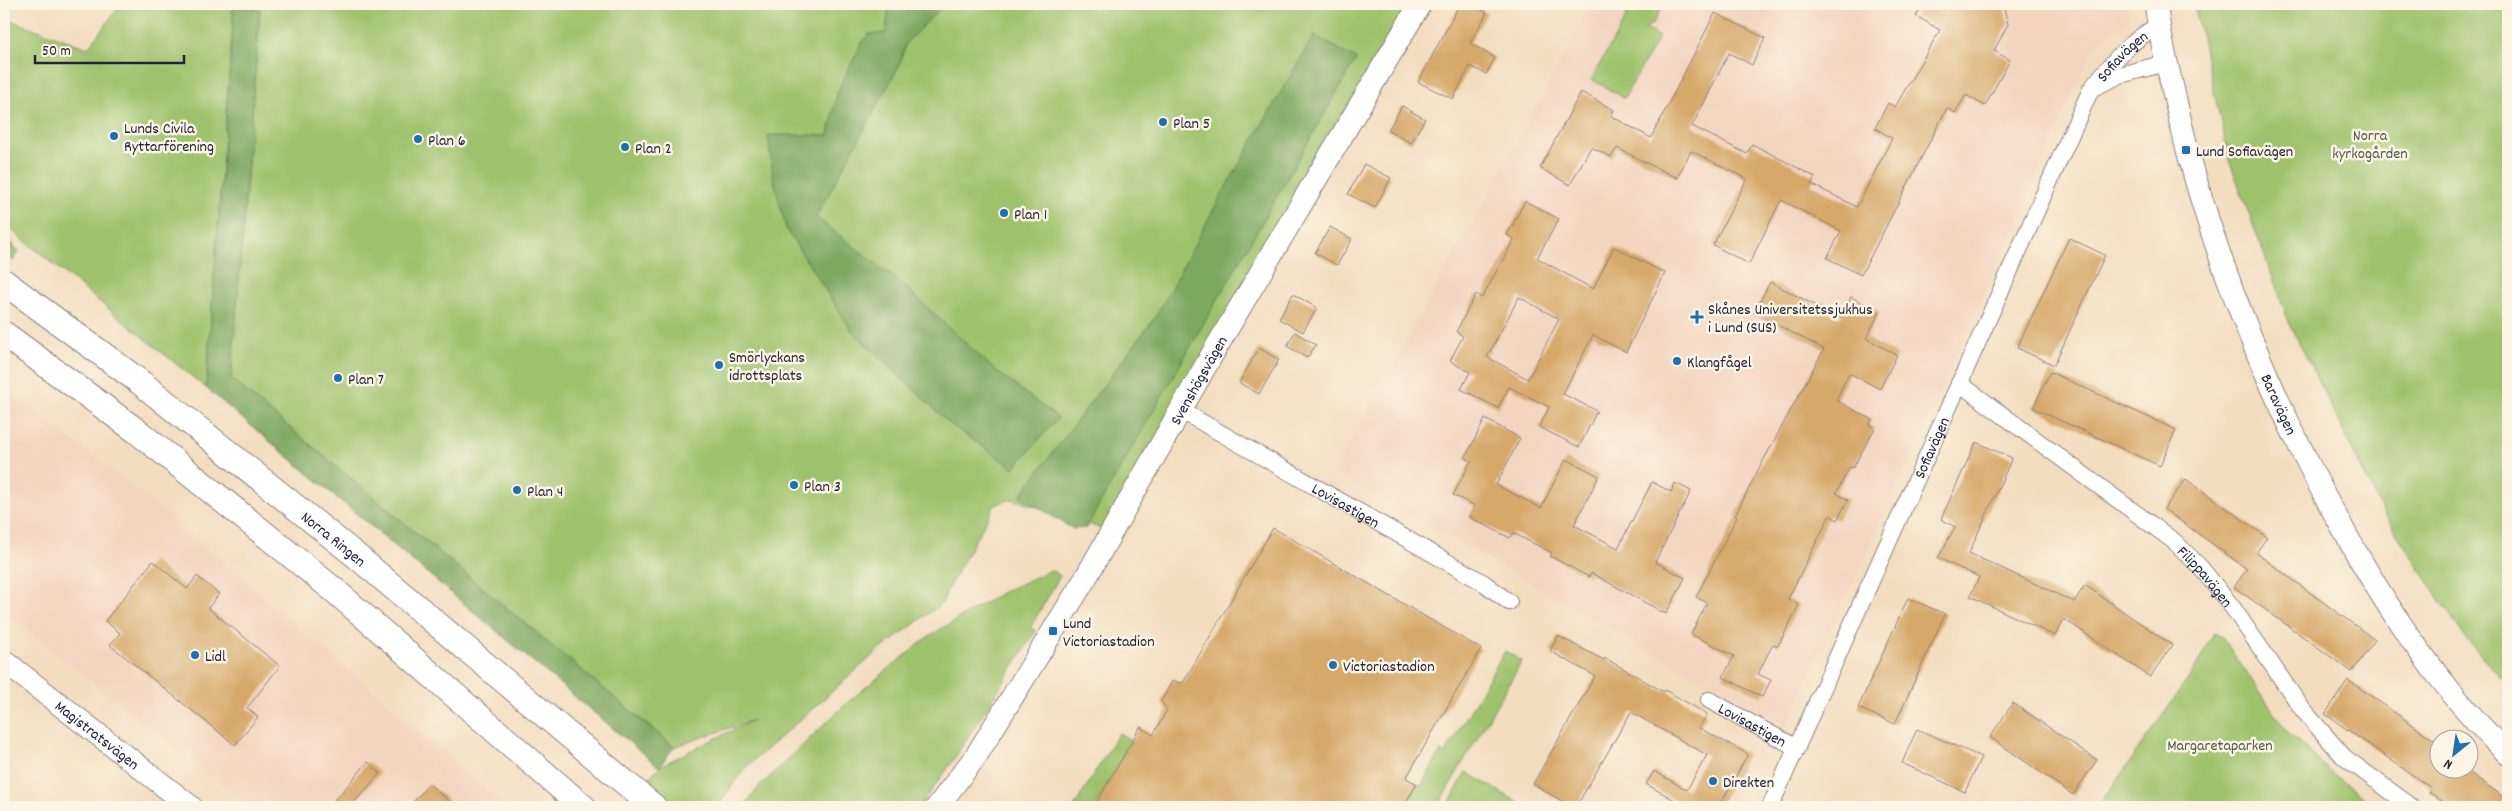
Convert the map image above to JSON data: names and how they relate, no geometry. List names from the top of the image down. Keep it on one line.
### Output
{"streets":{"main road":["Norra Ringen"],"street":["Sofiavägen","Svenshögsvägen","Baravägen","Lovisastigen","Filippavägen","Magistratsvägen"]},"crossings":[["Sofiavägen","Baravägen"],["Sofiavägen","Lovisastigen"],["Sofiavägen","Filippavägen"],["Svenshögsvägen","Lovisastigen"]],"parks":["Norra kyrkogården","Margaretaparken"],"places":{"other":["Plan 5","Lunds Civila Ryttarförening","Plan 6","Plan 2","Plan 1","Klangfågel","Smörlyckans idrottsplats","Plan 7","Plan 3","Plan 4","Lidl","Victoriastadion","Direkten"],"transit":["Lund Sofiavägen","Lund Victoriastadion"],"health":["Skånes Universitetssjukhus i Lund (SUS)"]},"scale_bar":"50 m","north":"bottom left"}
